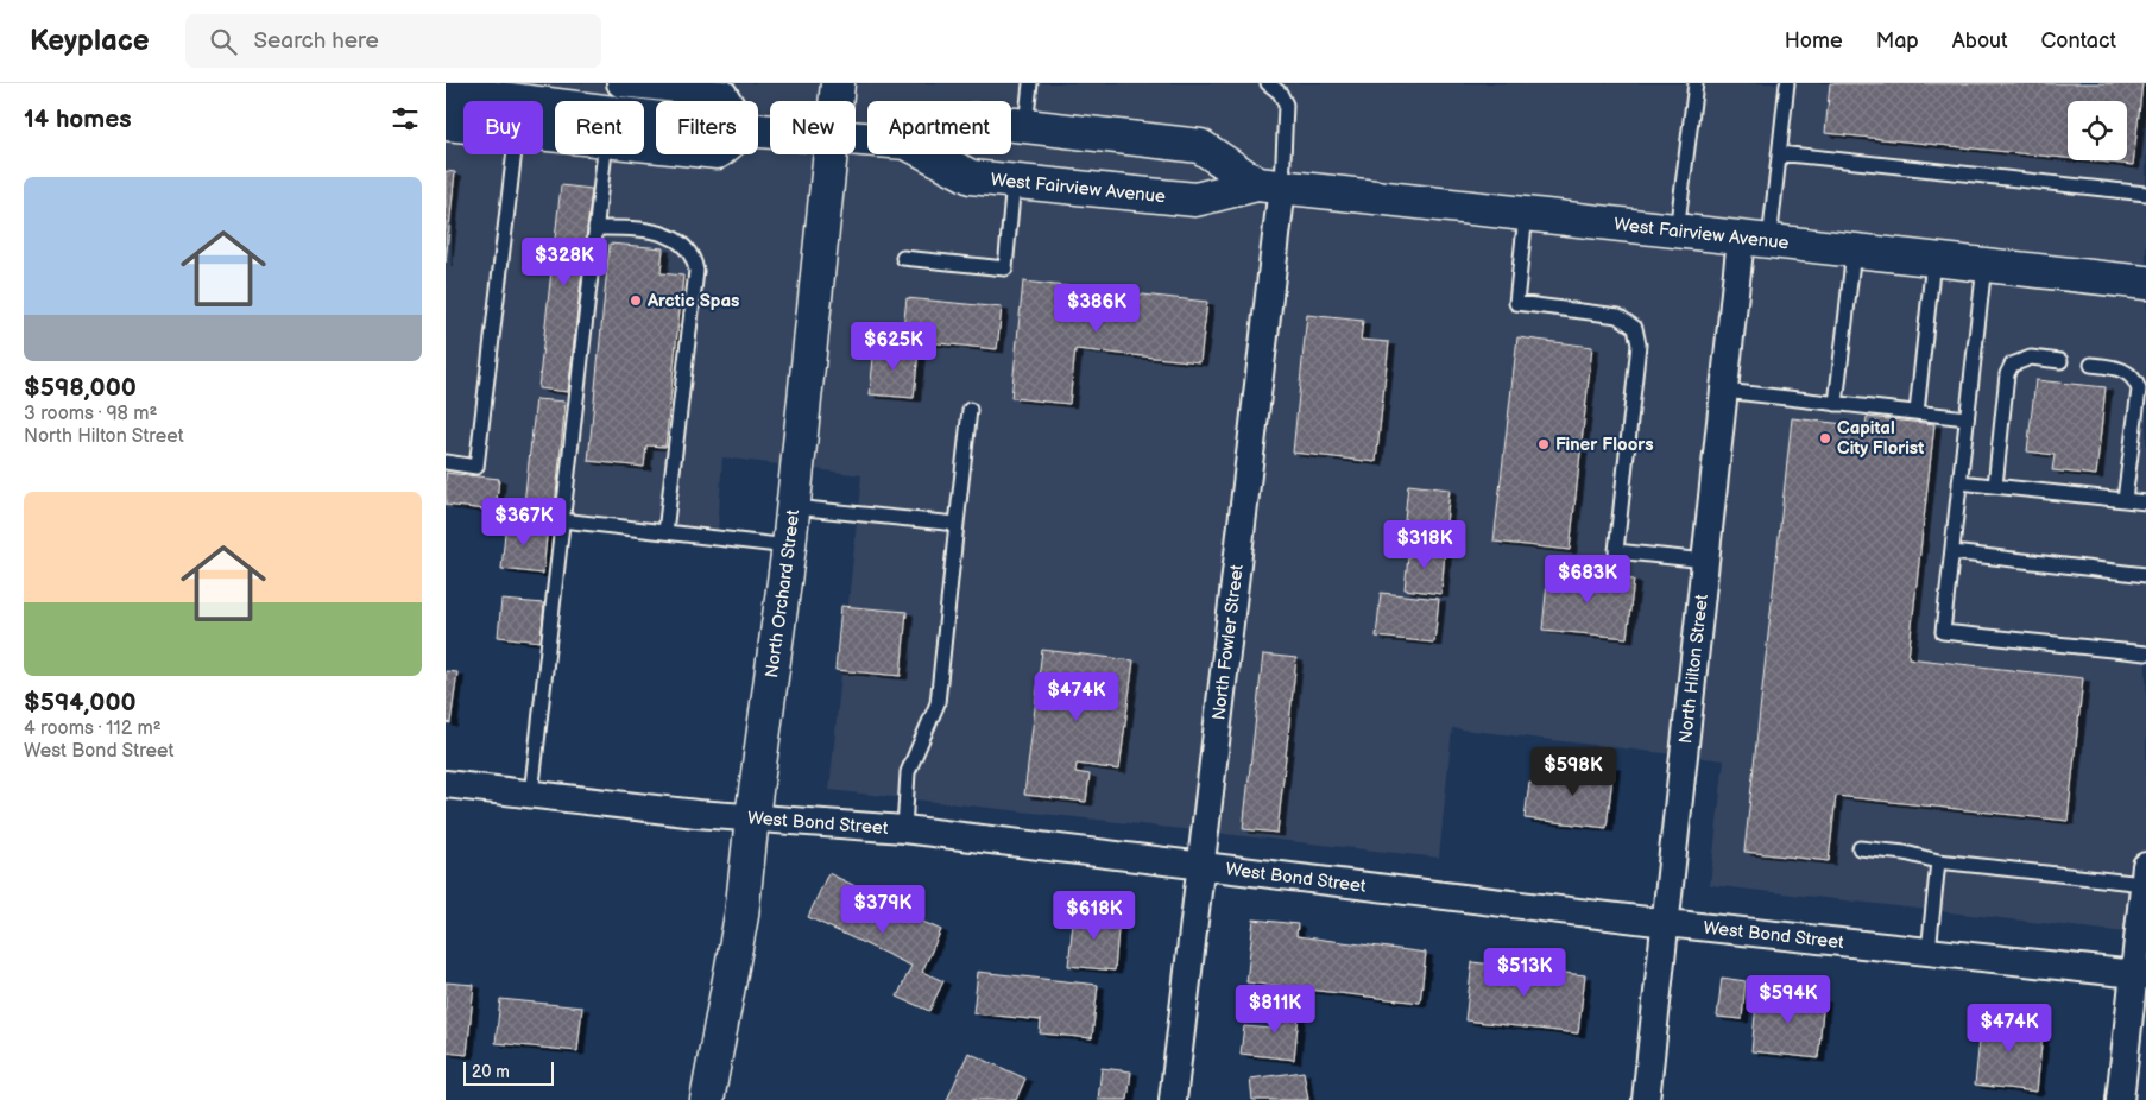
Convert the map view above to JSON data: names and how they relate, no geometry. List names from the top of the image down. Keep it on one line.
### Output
{"streets":{"main road":["West Fairview Avenue","North Orchard Street"],"street":["North Fowler Street","North Hilton Street","West Bond Street"]},"crossings":[["West Fairview Avenue","North Fowler Street"],["West Fairview Avenue","North Hilton Street"],["North Orchard Street","West Bond Street"],["North Fowler Street","West Bond Street"],["North Hilton Street","West Bond Street"]],"places":["Arctic Spas","Capital City Florist","Finer Floors"],"scale_bar":"20 m","page":{"header":"Keyplace","search":"Search here","nav":["Home","Map","About","Contact"],"heading":"14 homes","chip":["Buy","Rent","Filters","New","Apartment"],"list":[{"name":"$598,000","note":"3 rooms · 98 m² · North Hilton Street"},{"name":"$594,000","note":"4 rooms · 112 m² · West Bond Street"}],"price":["$328K","$386K","$625K","$367K","$318K","$683K","$474K","$598K","$379K","$618K","$513K","$594K","$811K","$474K"],"scale":"20 m"}}
